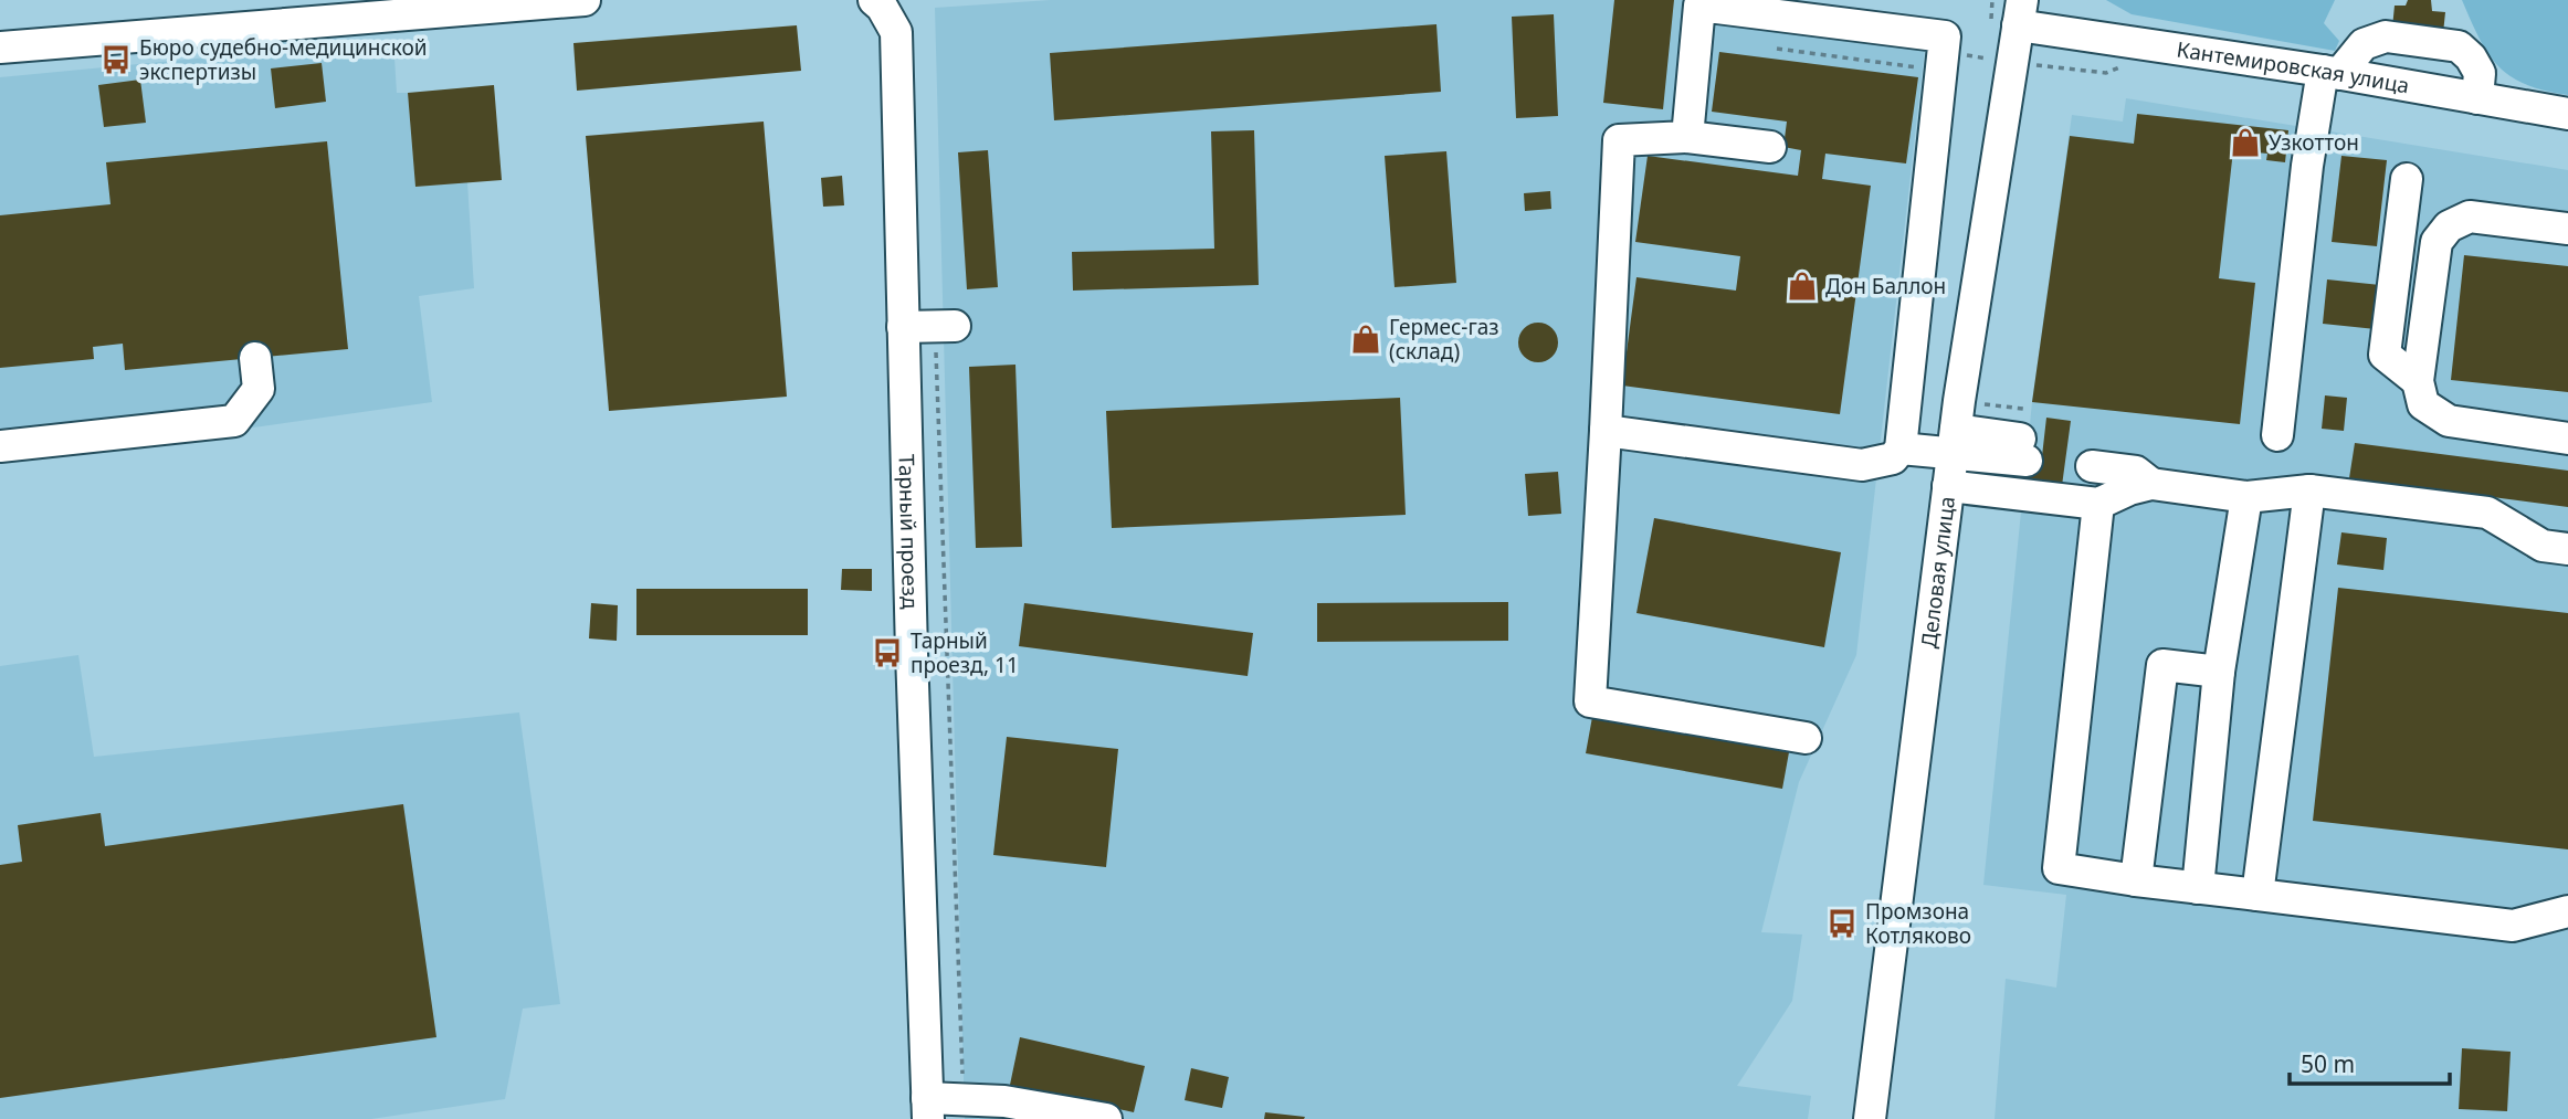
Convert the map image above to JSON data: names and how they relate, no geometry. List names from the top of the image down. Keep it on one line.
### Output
{"streets":{"street":["Кантемировская улица","Тарный проезд","Деловая улица"]},"crossings":[["Кантемировская улица","Деловая улица"]],"places":{"bus stop":["Бюро судебно-медицинской экспертизы","Тарный проезд, 11","Промзона Котляково"],"shop":["Узкоттон","Дон Баллон","Гермес-газ (склад)"]},"scale_bar":"50 m"}
